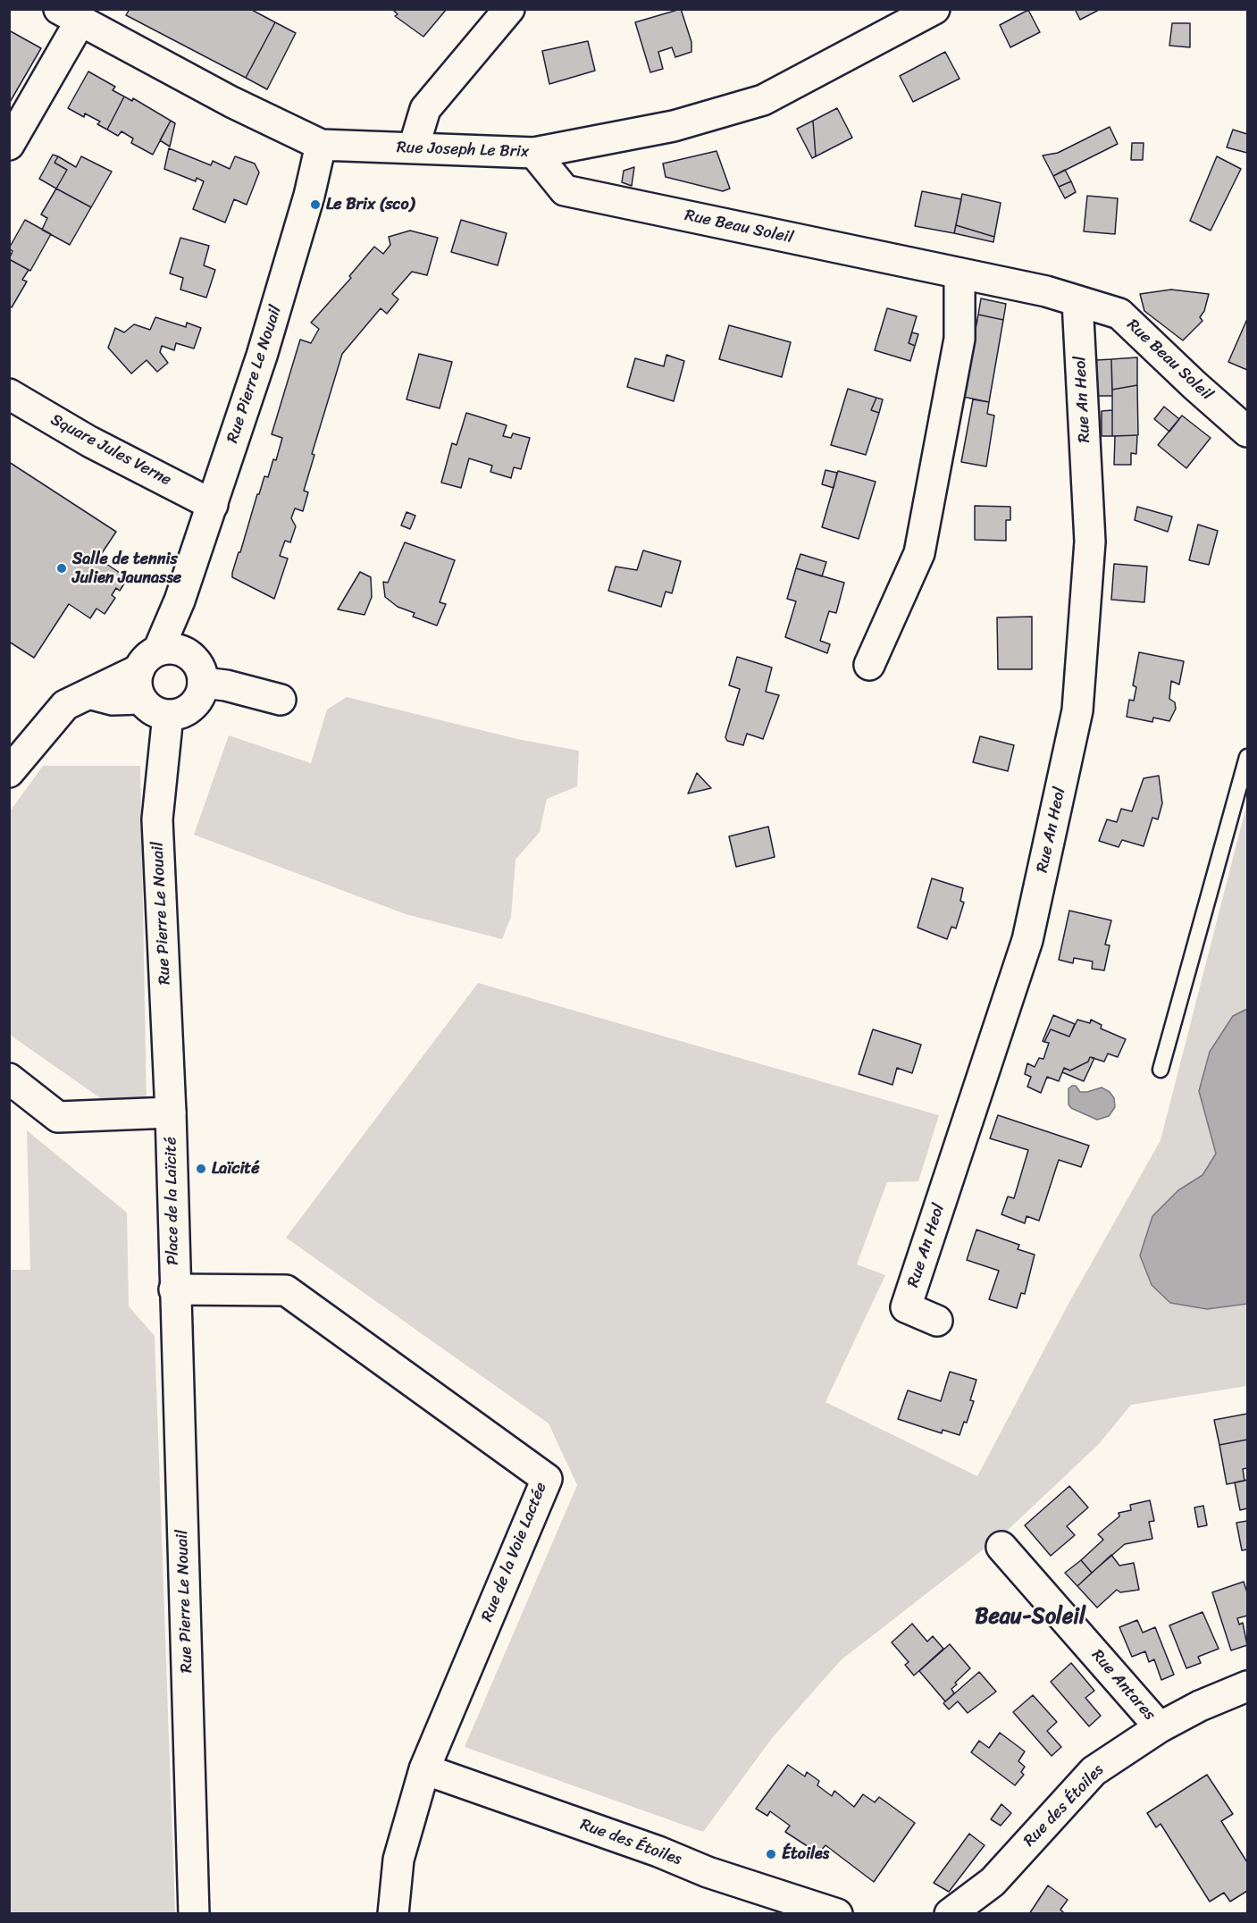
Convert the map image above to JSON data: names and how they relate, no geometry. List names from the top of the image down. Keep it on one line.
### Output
{"streets":{"street":["Rue Joseph Le Brix","Rue Beau Soleil","Rue Pierre Le Nouail","Rue An Heol","Square Jules Verne","Place de la Laïcité","Rue de la Voie Lactée","Rue Antares","Rue des Étoiles"]},"crossings":[["Rue Joseph Le Brix","Rue Beau Soleil"],["Rue Joseph Le Brix","Rue Pierre Le Nouail"],["Rue Beau Soleil","Rue An Heol"],["Rue Pierre Le Nouail","Square Jules Verne"],["Rue Pierre Le Nouail","Place de la Laïcité"],["Rue Pierre Le Nouail","Rue de la Voie Lactée"],["Place de la Laïcité","Rue de la Voie Lactée"],["Rue de la Voie Lactée","Rue des Étoiles"],["Rue Antares","Rue des Étoiles"]],"districts":["Beau-Soleil"],"places":["Le Brix (sco)","Salle de tennis Julien Jaunasse","Laïcité","Étoiles"]}
